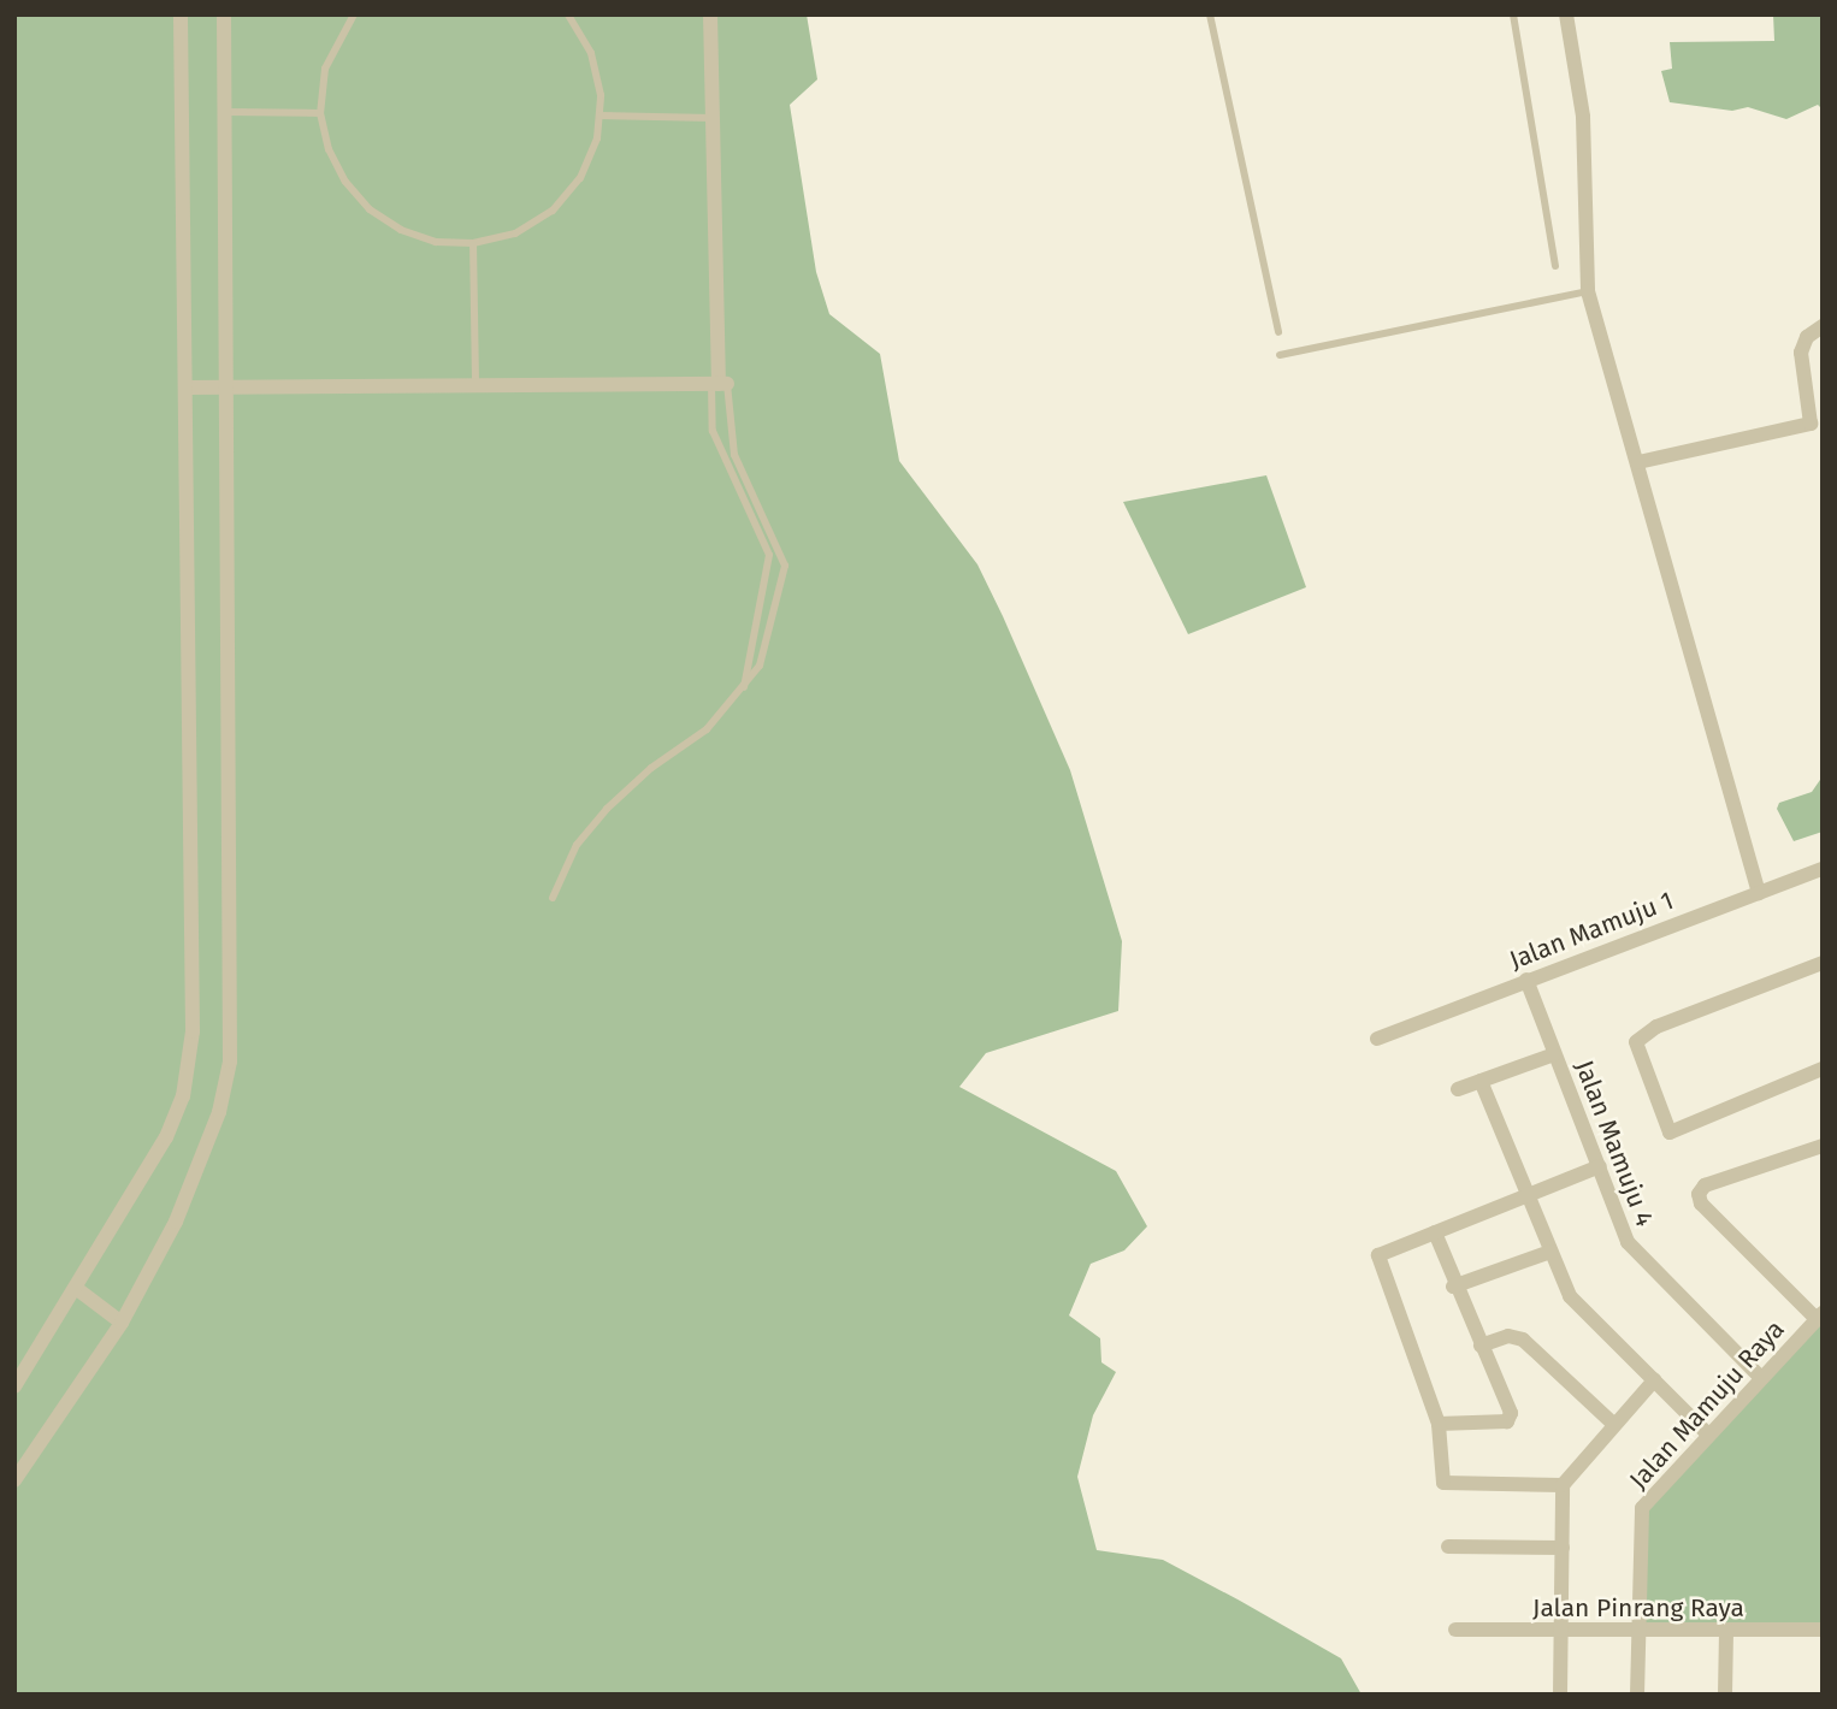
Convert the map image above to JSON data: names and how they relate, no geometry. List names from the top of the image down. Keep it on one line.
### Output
{"streets":{"street":["Jalan Mamuju 1","Jalan Mamuju 4","Jalan Mamuju Raya","Jalan Pinrang Raya"]},"crossings":[["Jalan Mamuju 1","Jalan Mamuju 4"],["Jalan Mamuju 4","Jalan Mamuju Raya"],["Jalan Mamuju Raya","Jalan Pinrang Raya"]]}
